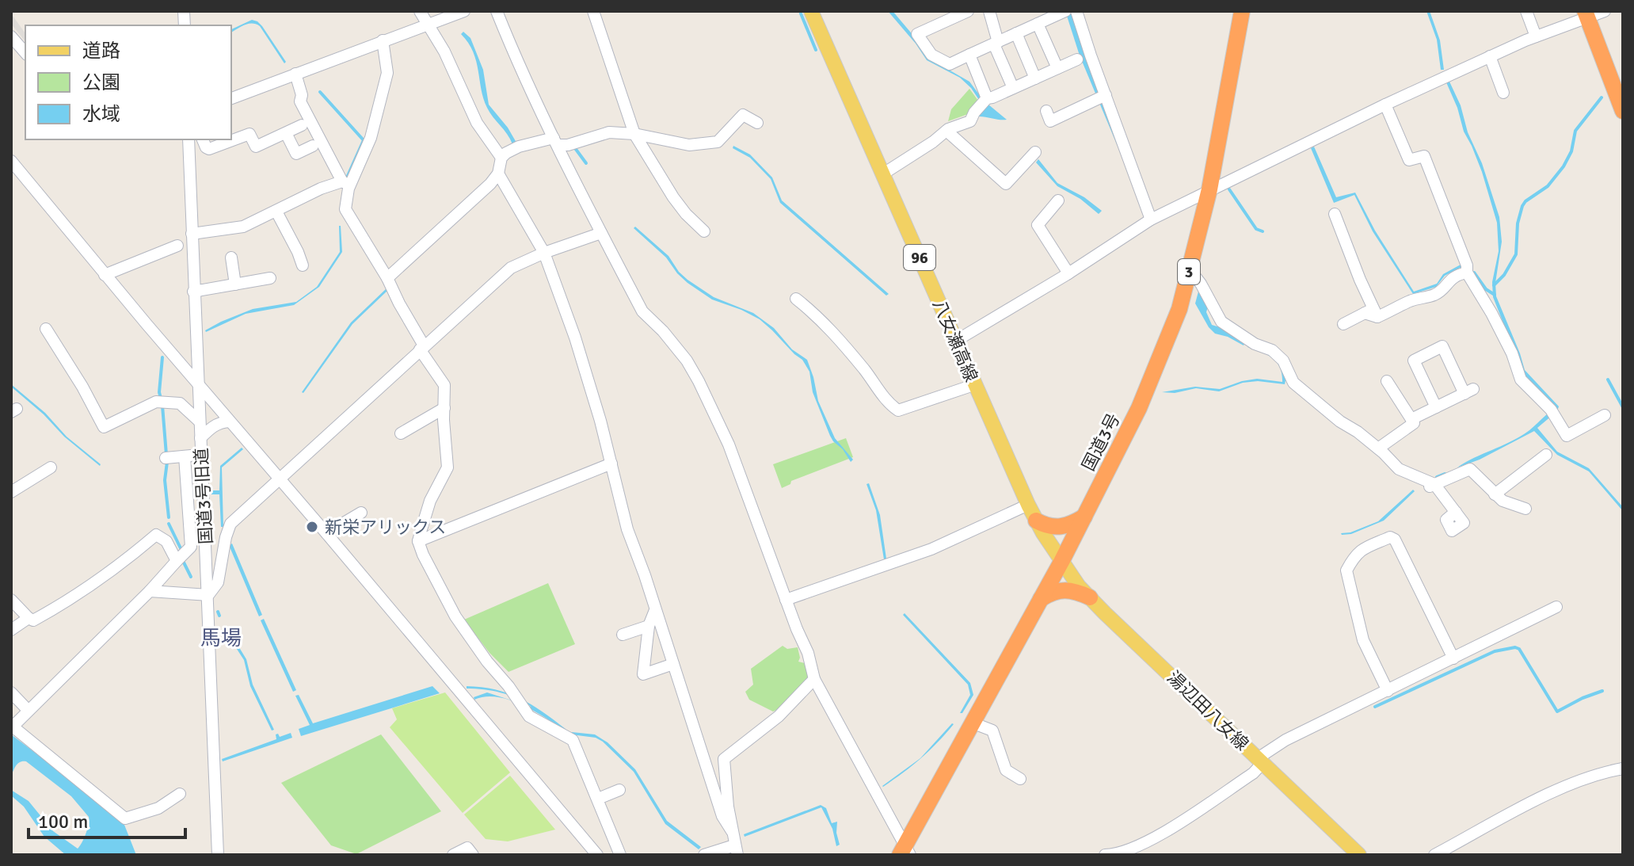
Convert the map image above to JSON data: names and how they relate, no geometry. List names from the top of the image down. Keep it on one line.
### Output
{"streets":{"highway":["3","国道3号"],"main road":["96","八女瀬高線","湯辺田八女線"],"street":["国道3号旧道"]},"crossings":[["八女瀬高線","国道3号"],["八女瀬高線","湯辺田八女線"],["国道3号","湯辺田八女線"]],"districts":["馬場"],"places":["新栄アリックス"],"legend":["道路","公園","水域"],"scale_bar":"100 m"}
